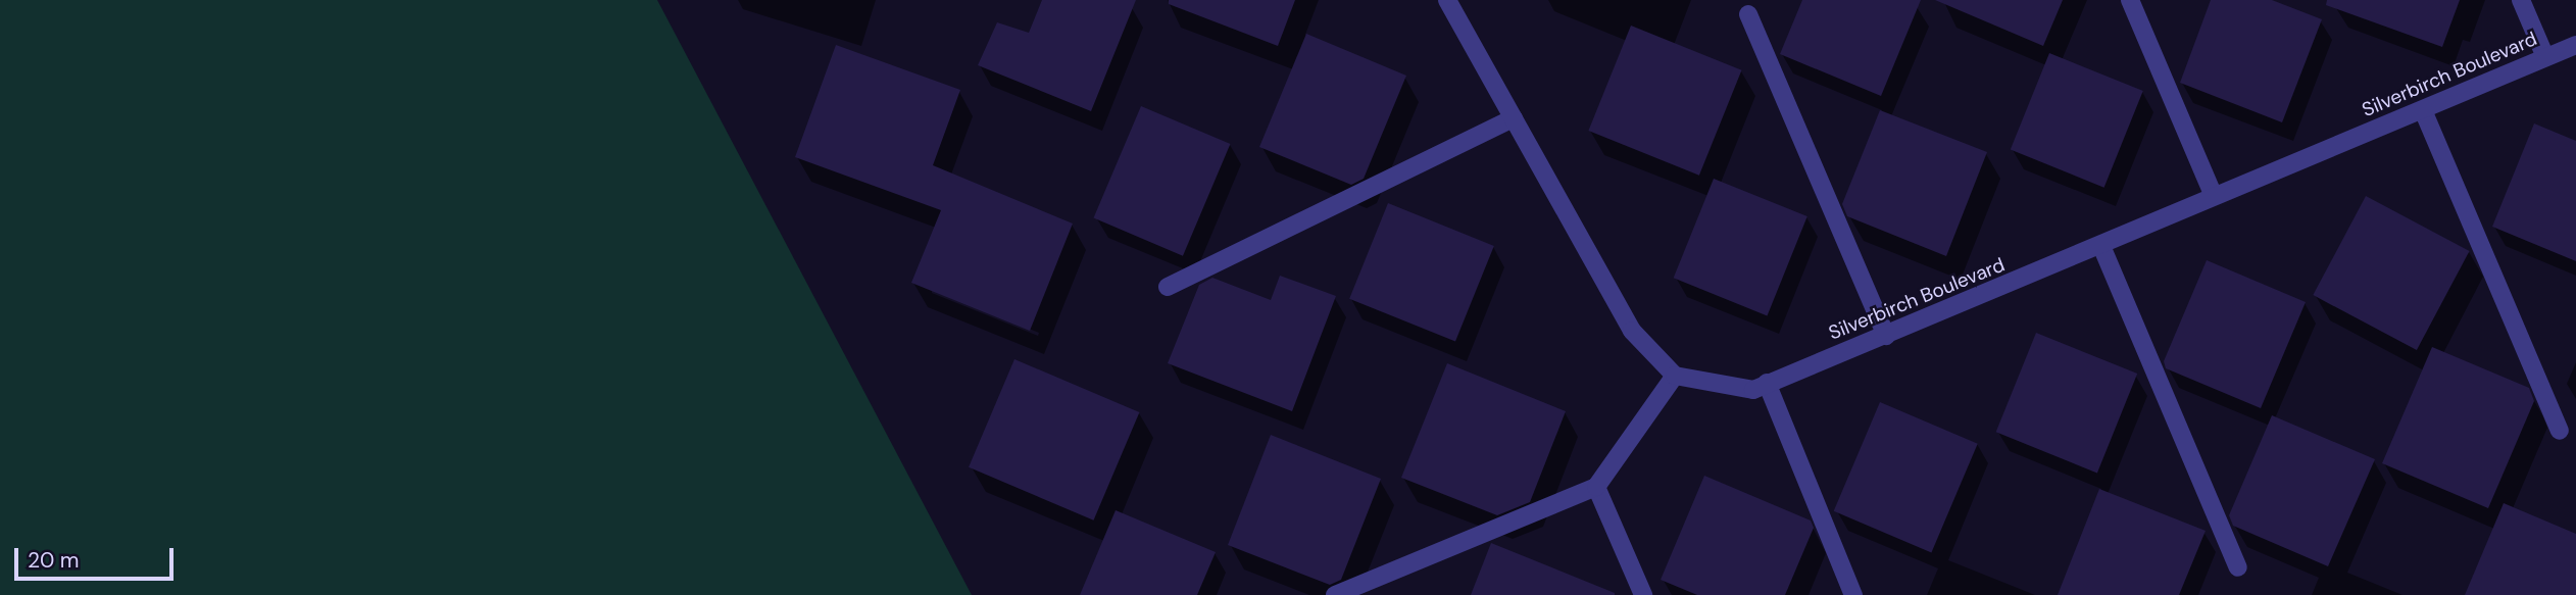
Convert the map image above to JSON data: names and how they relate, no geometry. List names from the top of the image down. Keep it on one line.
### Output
{"streets":{"street":["Silverbirch Boulevard"]},"scale_bar":"20 m"}
